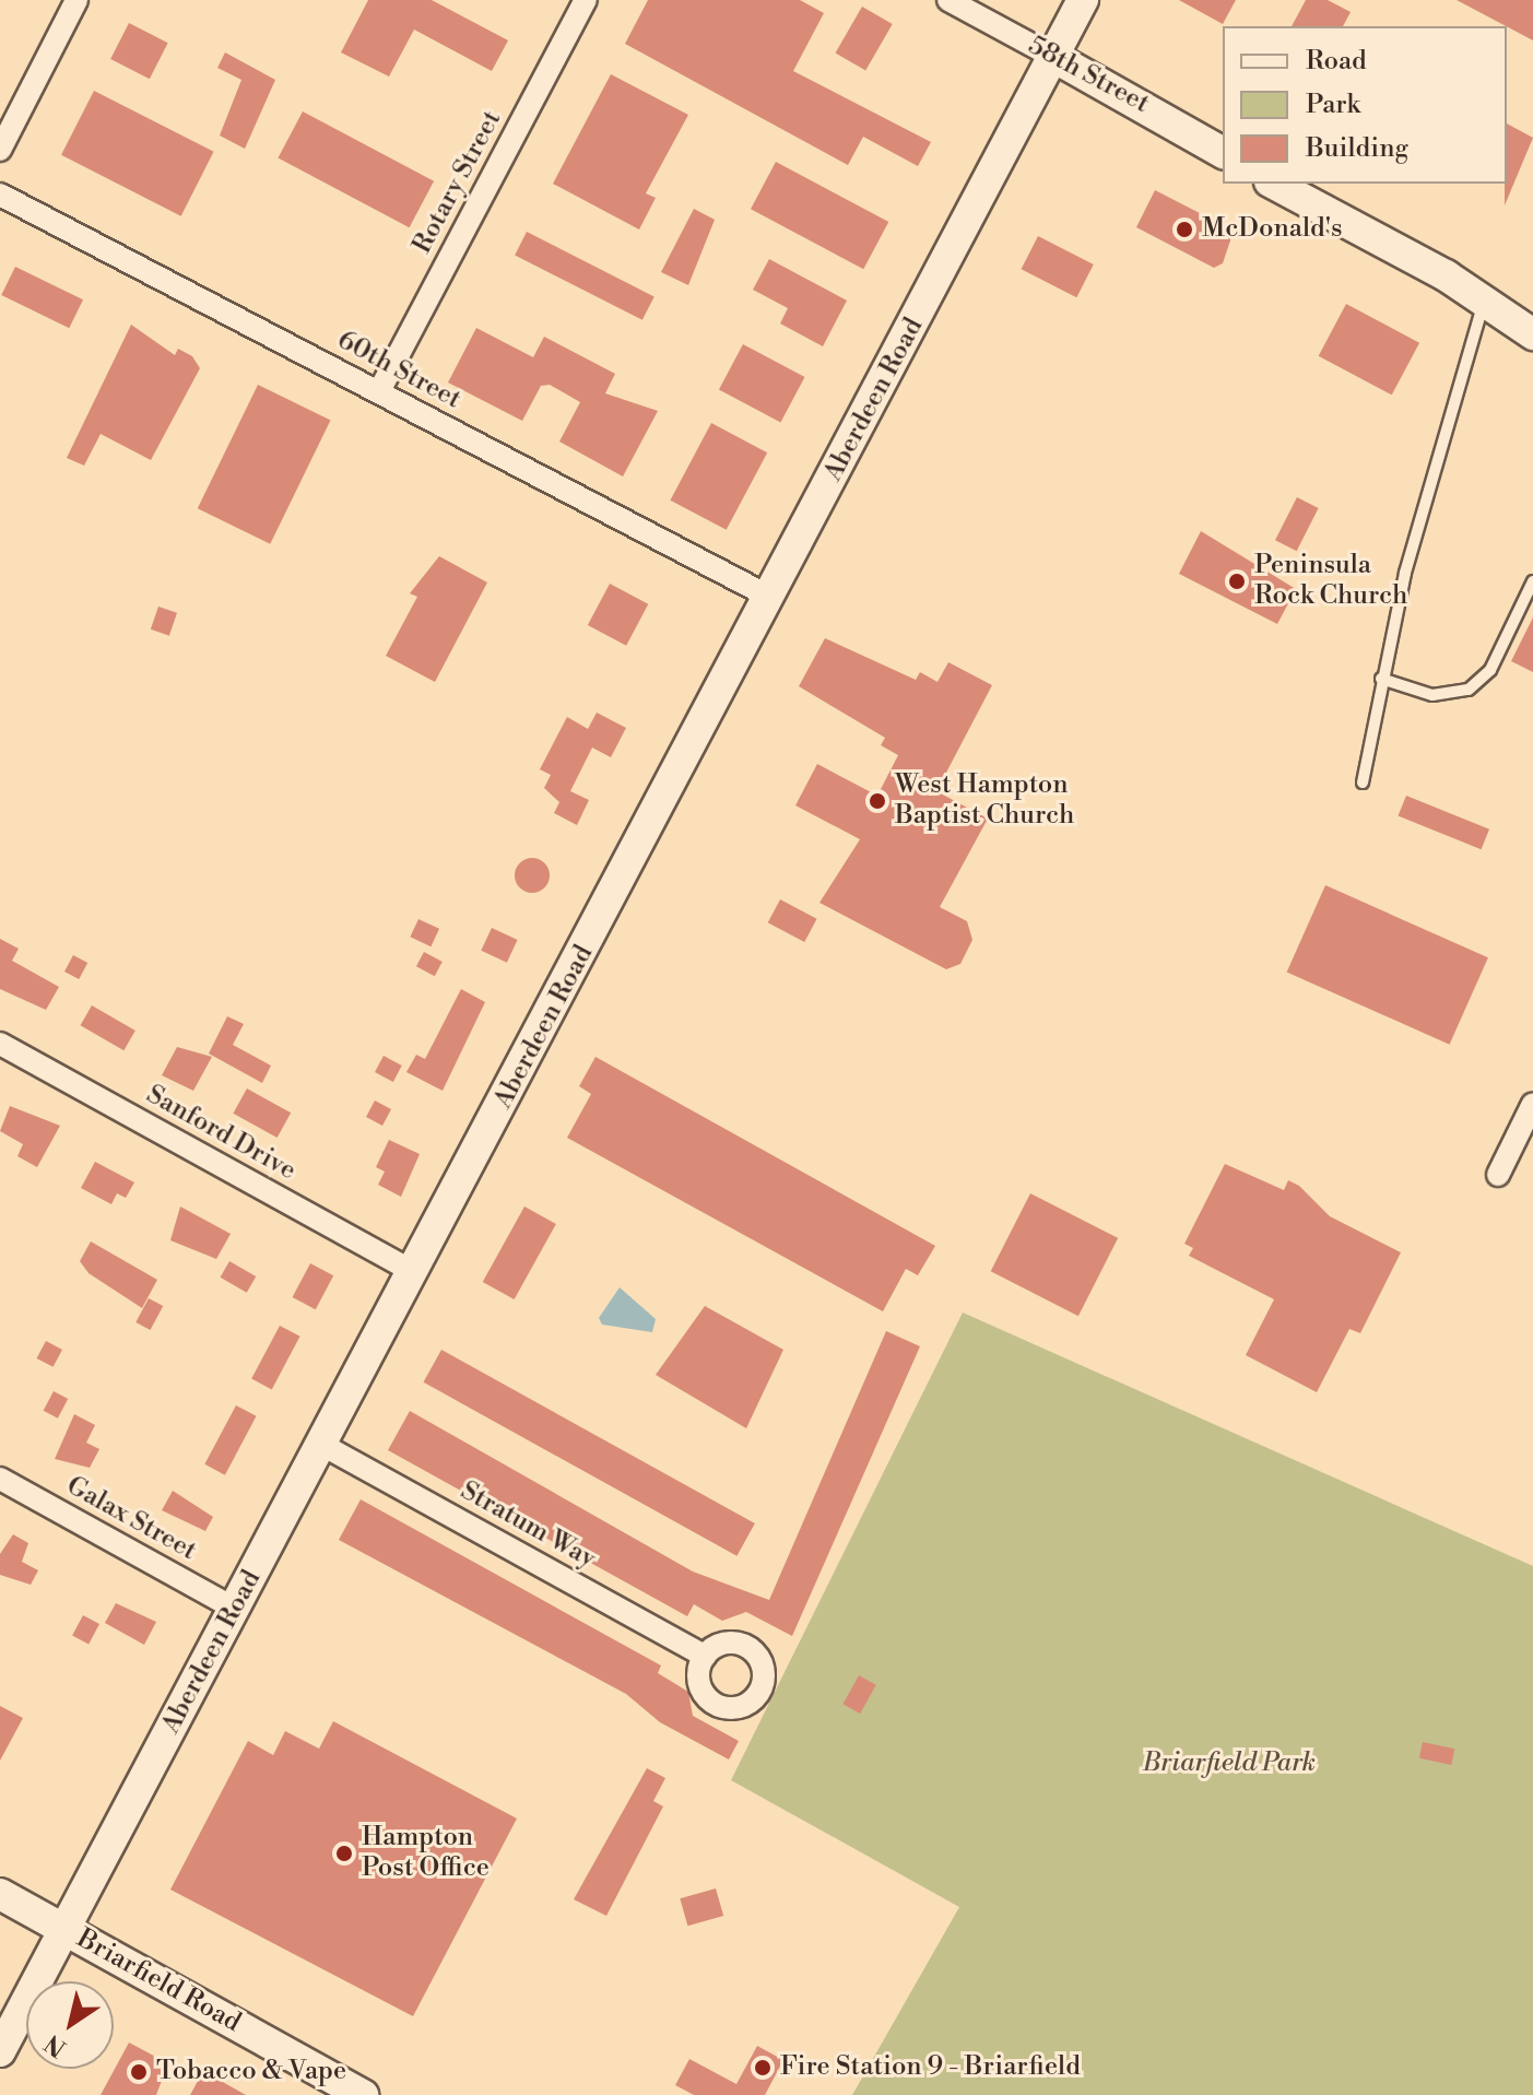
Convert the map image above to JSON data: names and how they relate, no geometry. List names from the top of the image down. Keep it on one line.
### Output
{"streets":{"main road":["58th Street","Aberdeen Road","Briarfield Road"],"street":["Rotary Street","60th Street","Sanford Drive","Galax Street","Stratum Way"]},"crossings":[["58th Street","Aberdeen Road"],["Rotary Street","60th Street"],["60th Street","Aberdeen Road"],["Aberdeen Road","Sanford Drive"],["Aberdeen Road","Galax Street"],["Aberdeen Road","Stratum Way"],["Aberdeen Road","Briarfield Road"]],"parks":["Briarfield Park"],"places":["McDonald's","Peninsula Rock Church","West Hampton Baptist Church","Hampton Post Office","Fire Station 9 - Briarfield","Tobacco & Vape"],"legend":["Road","Park","Building"],"north":"bottom left"}
